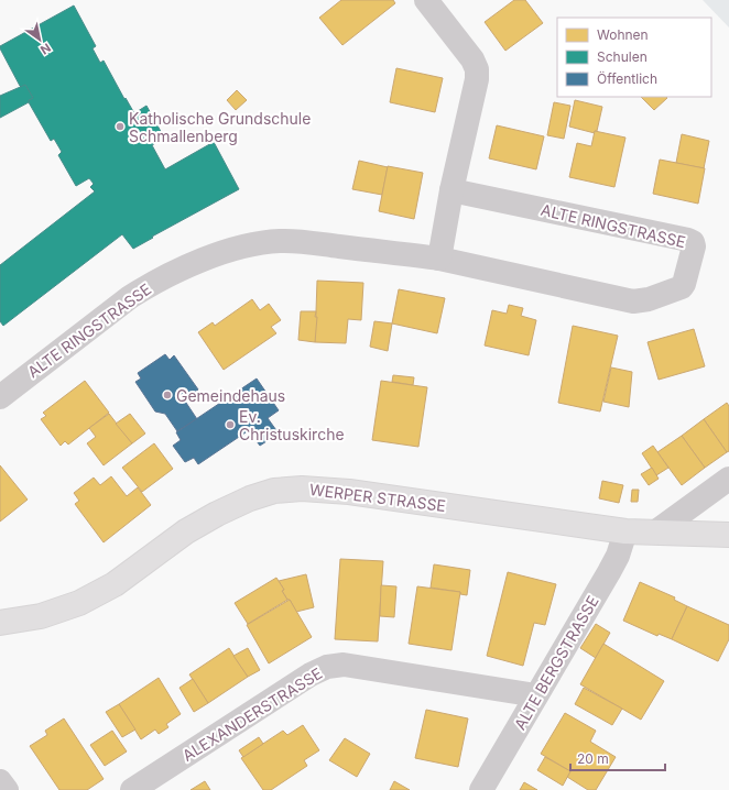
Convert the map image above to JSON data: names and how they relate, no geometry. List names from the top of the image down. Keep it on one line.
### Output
{"streets":{"main road":["WERPER STRASSE"],"street":["ALTE RINGSTRASSE","ALTE BERGSTRASSE","ALEXANDERSTRASSE"]},"crossings":[["WERPER STRASSE","ALTE BERGSTRASSE"],["ALTE BERGSTRASSE","ALEXANDERSTRASSE"]],"places":["Katholische Grundschule Schmallenberg","Gemeindehaus","Ev. Christuskirche"],"legend":["Wohnen","Schulen","Öffentlich"],"scale_bar":"20 m","north":"bottom right"}
